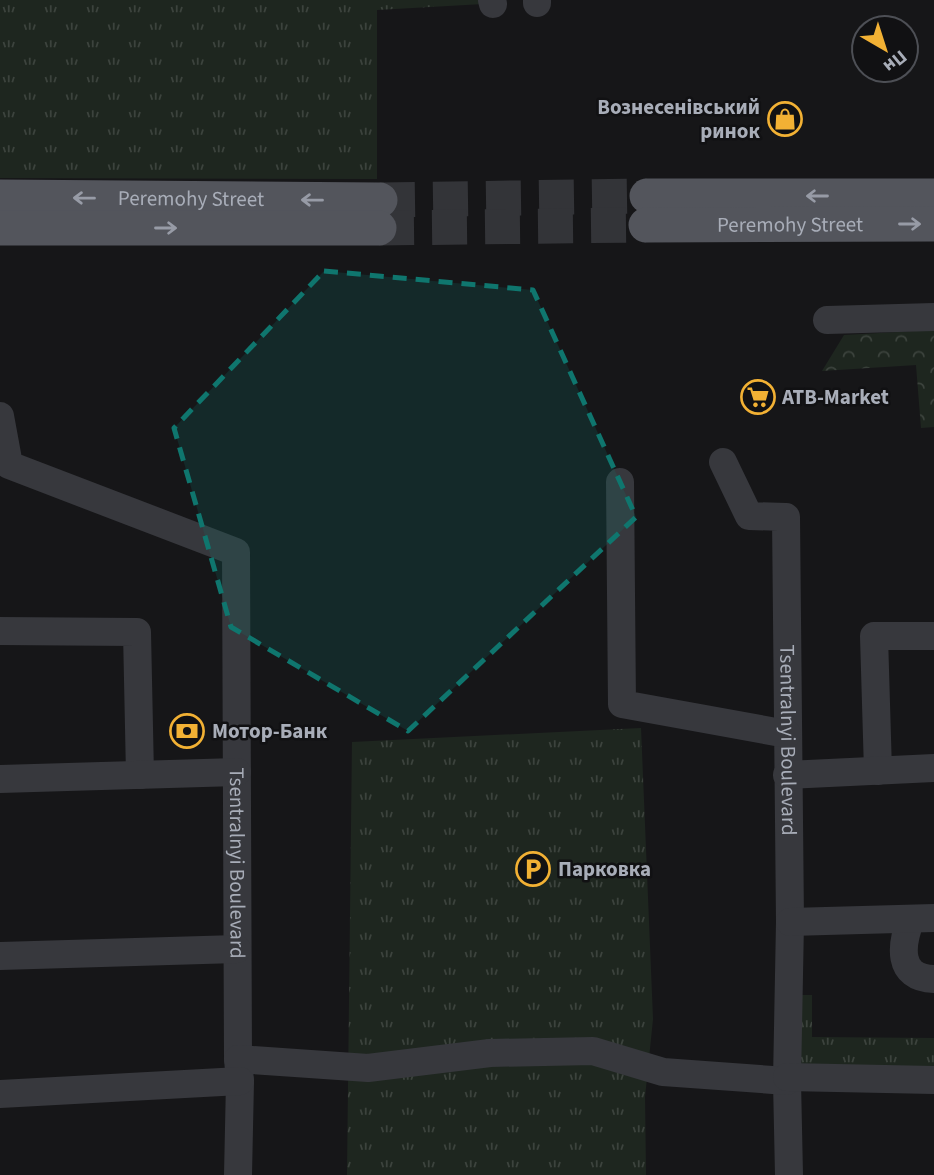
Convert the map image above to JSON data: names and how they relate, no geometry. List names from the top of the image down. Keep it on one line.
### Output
{"streets":{"main road":["Peremohy Street"],"street":["Tsentralnyi Boulevard"]},"places":{"shop":["Вознесенівський ринок"],"supermarket":["ATB-Market"],"bank":["Мотор-Банк"],"parking":["Парковка"]},"north":"bottom right"}
